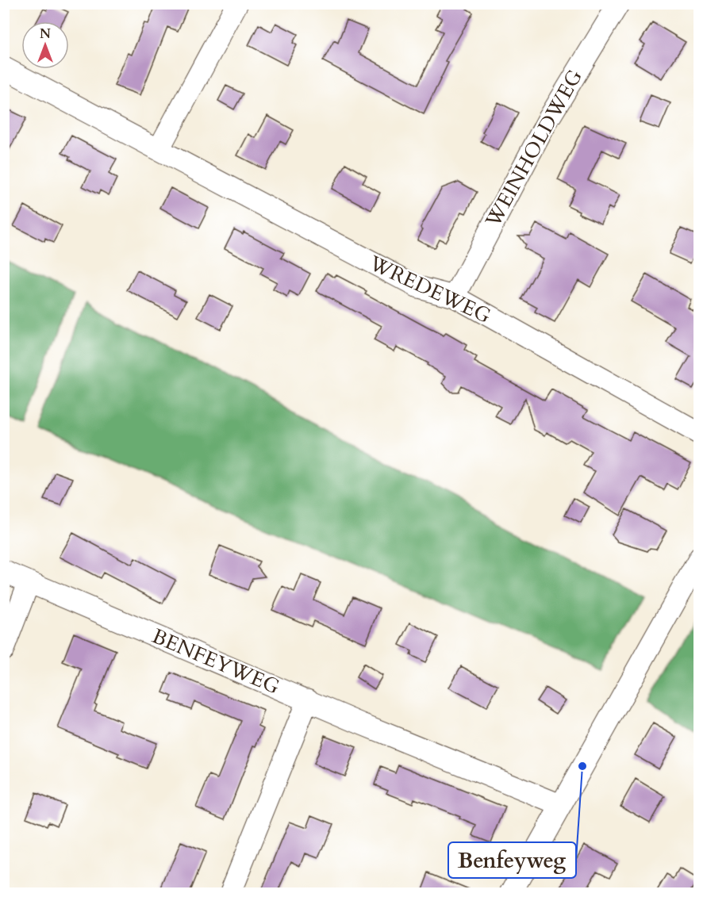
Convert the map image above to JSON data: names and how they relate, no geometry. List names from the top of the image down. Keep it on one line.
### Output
{"streets":{"street":["WEINHOLDWEG","WREDEWEG","BENFEYWEG"]},"crossings":[["WEINHOLDWEG","WREDEWEG"]],"places":["Benfeyweg"],"north":"top"}
